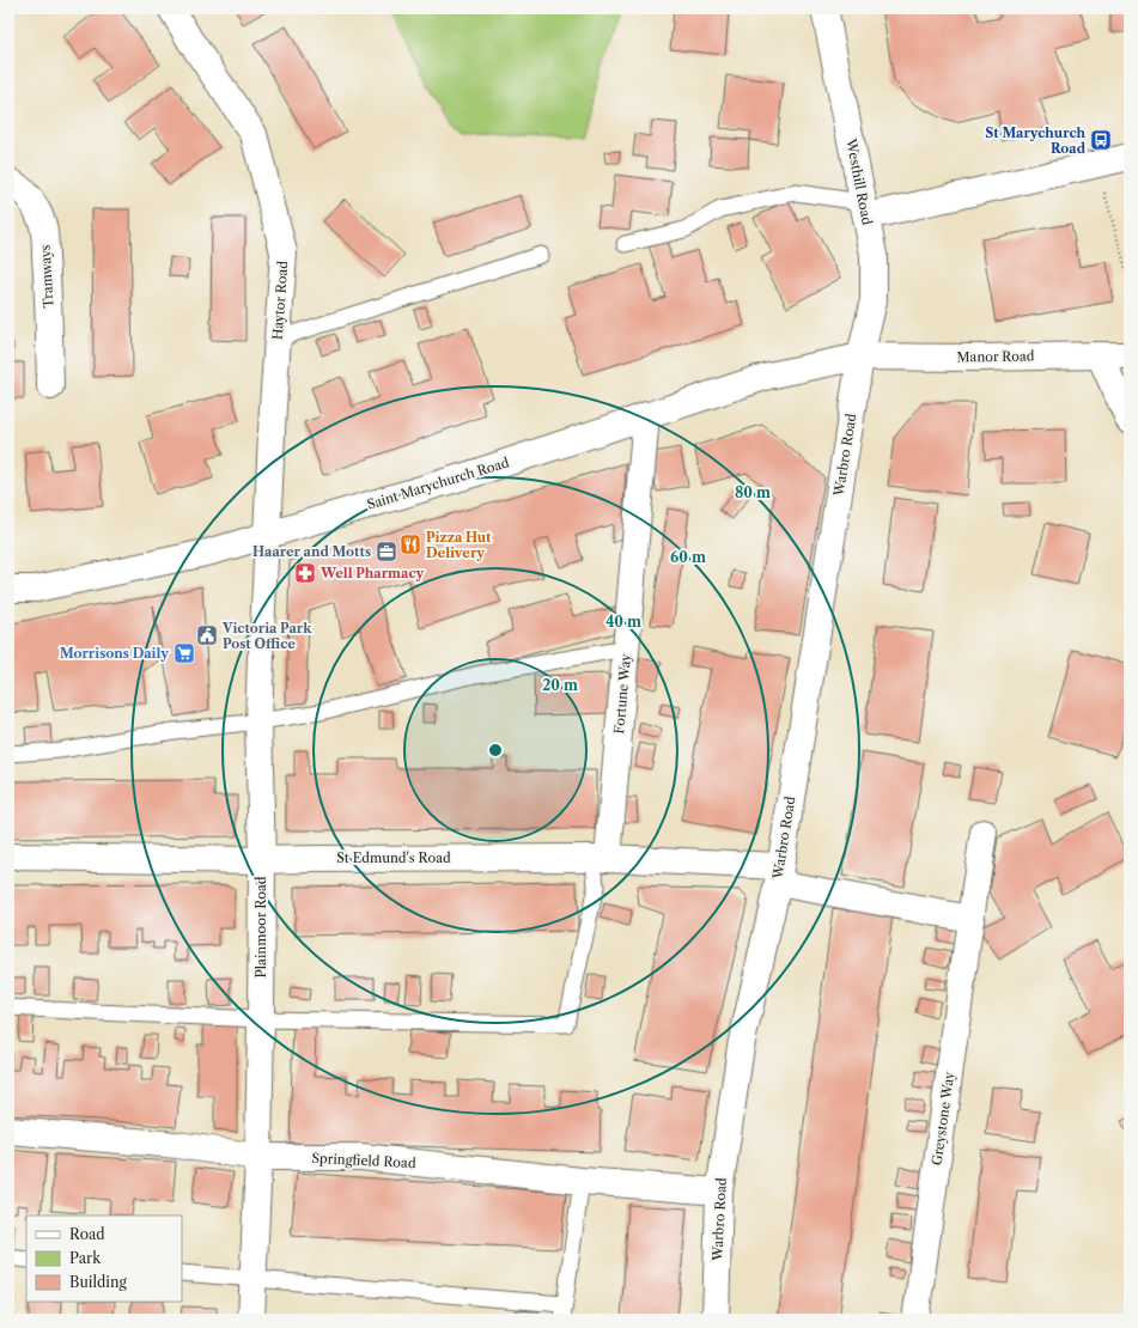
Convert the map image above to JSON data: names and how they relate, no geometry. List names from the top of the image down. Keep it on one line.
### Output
{"streets":{"street":["Westhill Road","Tramways","Haytor Road","Manor Road","Warbro Road","Saint Marychurch Road","Fortune Way","St Edmund's Road","Plainmoor Road","Greystone Way","Springfield Road"]},"crossings":[["Westhill Road","Manor Road"],["Westhill Road","Warbro Road"],["Westhill Road","Saint Marychurch Road"],["Haytor Road","Saint Marychurch Road"],["Haytor Road","Plainmoor Road"],["Manor Road","Warbro Road"],["Manor Road","Saint Marychurch Road"],["Warbro Road","Saint Marychurch Road"],["Warbro Road","St Edmund's Road"],["Warbro Road","Springfield Road"],["Saint Marychurch Road","Fortune Way"],["Saint Marychurch Road","Plainmoor Road"],["Fortune Way","St Edmund's Road"],["St Edmund's Road","Plainmoor Road"],["Plainmoor Road","Springfield Road"]],"places":{"bus stop":["St Marychurch Road"],"restaurant":["Pizza Hut Delivery"],"office":["Haarer and Motts"],"pharmacy":["Well Pharmacy"],"public building":["Victoria Park Post Office"],"supermarket":["Morrisons Daily"]},"legend":["Road","Park","Building"],"rings":["80 m","60 m","40 m","20 m"]}
